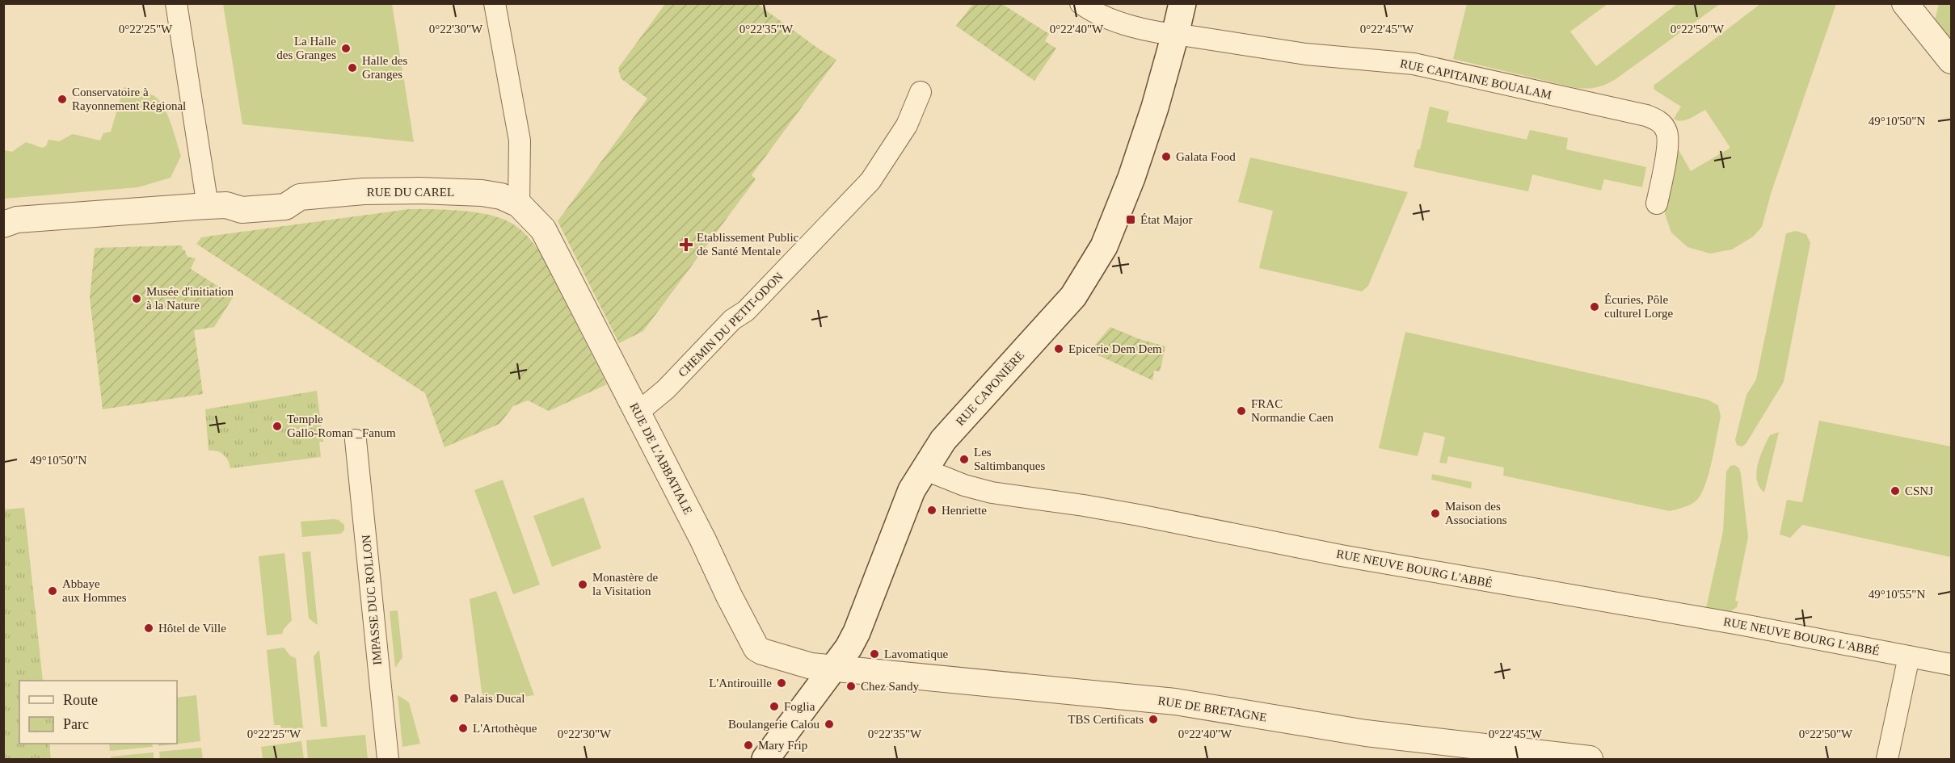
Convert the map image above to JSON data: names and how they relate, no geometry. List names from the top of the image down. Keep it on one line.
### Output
{"streets":{"main road":["RUE CAPONIÈRE"],"street":["RUE CAPITAINE BOUALAM","RUE DU CAREL","CHEMIN DU PETIT-ODON","RUE DE L'ABBATIALE","RUE NEUVE BOURG L'ABBÉ","IMPASSE DUC ROLLON","RUE DE BRETAGNE"]},"crossings":[["RUE CAPITAINE BOUALAM","RUE CAPONIÈRE"],["RUE DU CAREL","RUE DE L'ABBATIALE"],["CHEMIN DU PETIT-ODON","RUE DE L'ABBATIALE"],["RUE CAPONIÈRE","RUE DE L'ABBATIALE"],["RUE CAPONIÈRE","RUE NEUVE BOURG L'ABBÉ"],["RUE CAPONIÈRE","RUE DE BRETAGNE"],["RUE DE L'ABBATIALE","RUE DE BRETAGNE"]],"places":{"other":["La Halle des Granges","Halle des Granges","Conservatoire à Rayonnement Régional","Galata Food","Musée d'initiation à la Nature","Écuries, Pôle culturel Lorge","Epicerie Dem Dem","FRAC Normandie Caen","Temple Gallo-Roman _Fanum","Les Saltimbanques","CSNJ","Henriette","Maison des Associations","Monastère de la Visitation","Abbaye aux Hommes","Hôtel de Ville","Lavomatique","L'Antirouille","Chez Sandy","Palais Ducal","Foglia","TBS Certificats","Boulangerie Calou","L'Artothèque","Mary Frip"],"transit":["État Major"],"health":["Etablissement Public de Santé Mentale"]},"legend":["Route","Parc"],"coordinates":["0°22'25\"W","0°22'30\"W","0°22'35\"W","0°22'40\"W","0°22'45\"W","0°22'50\"W","49°10'50\"N","49°10'55\"N"]}
